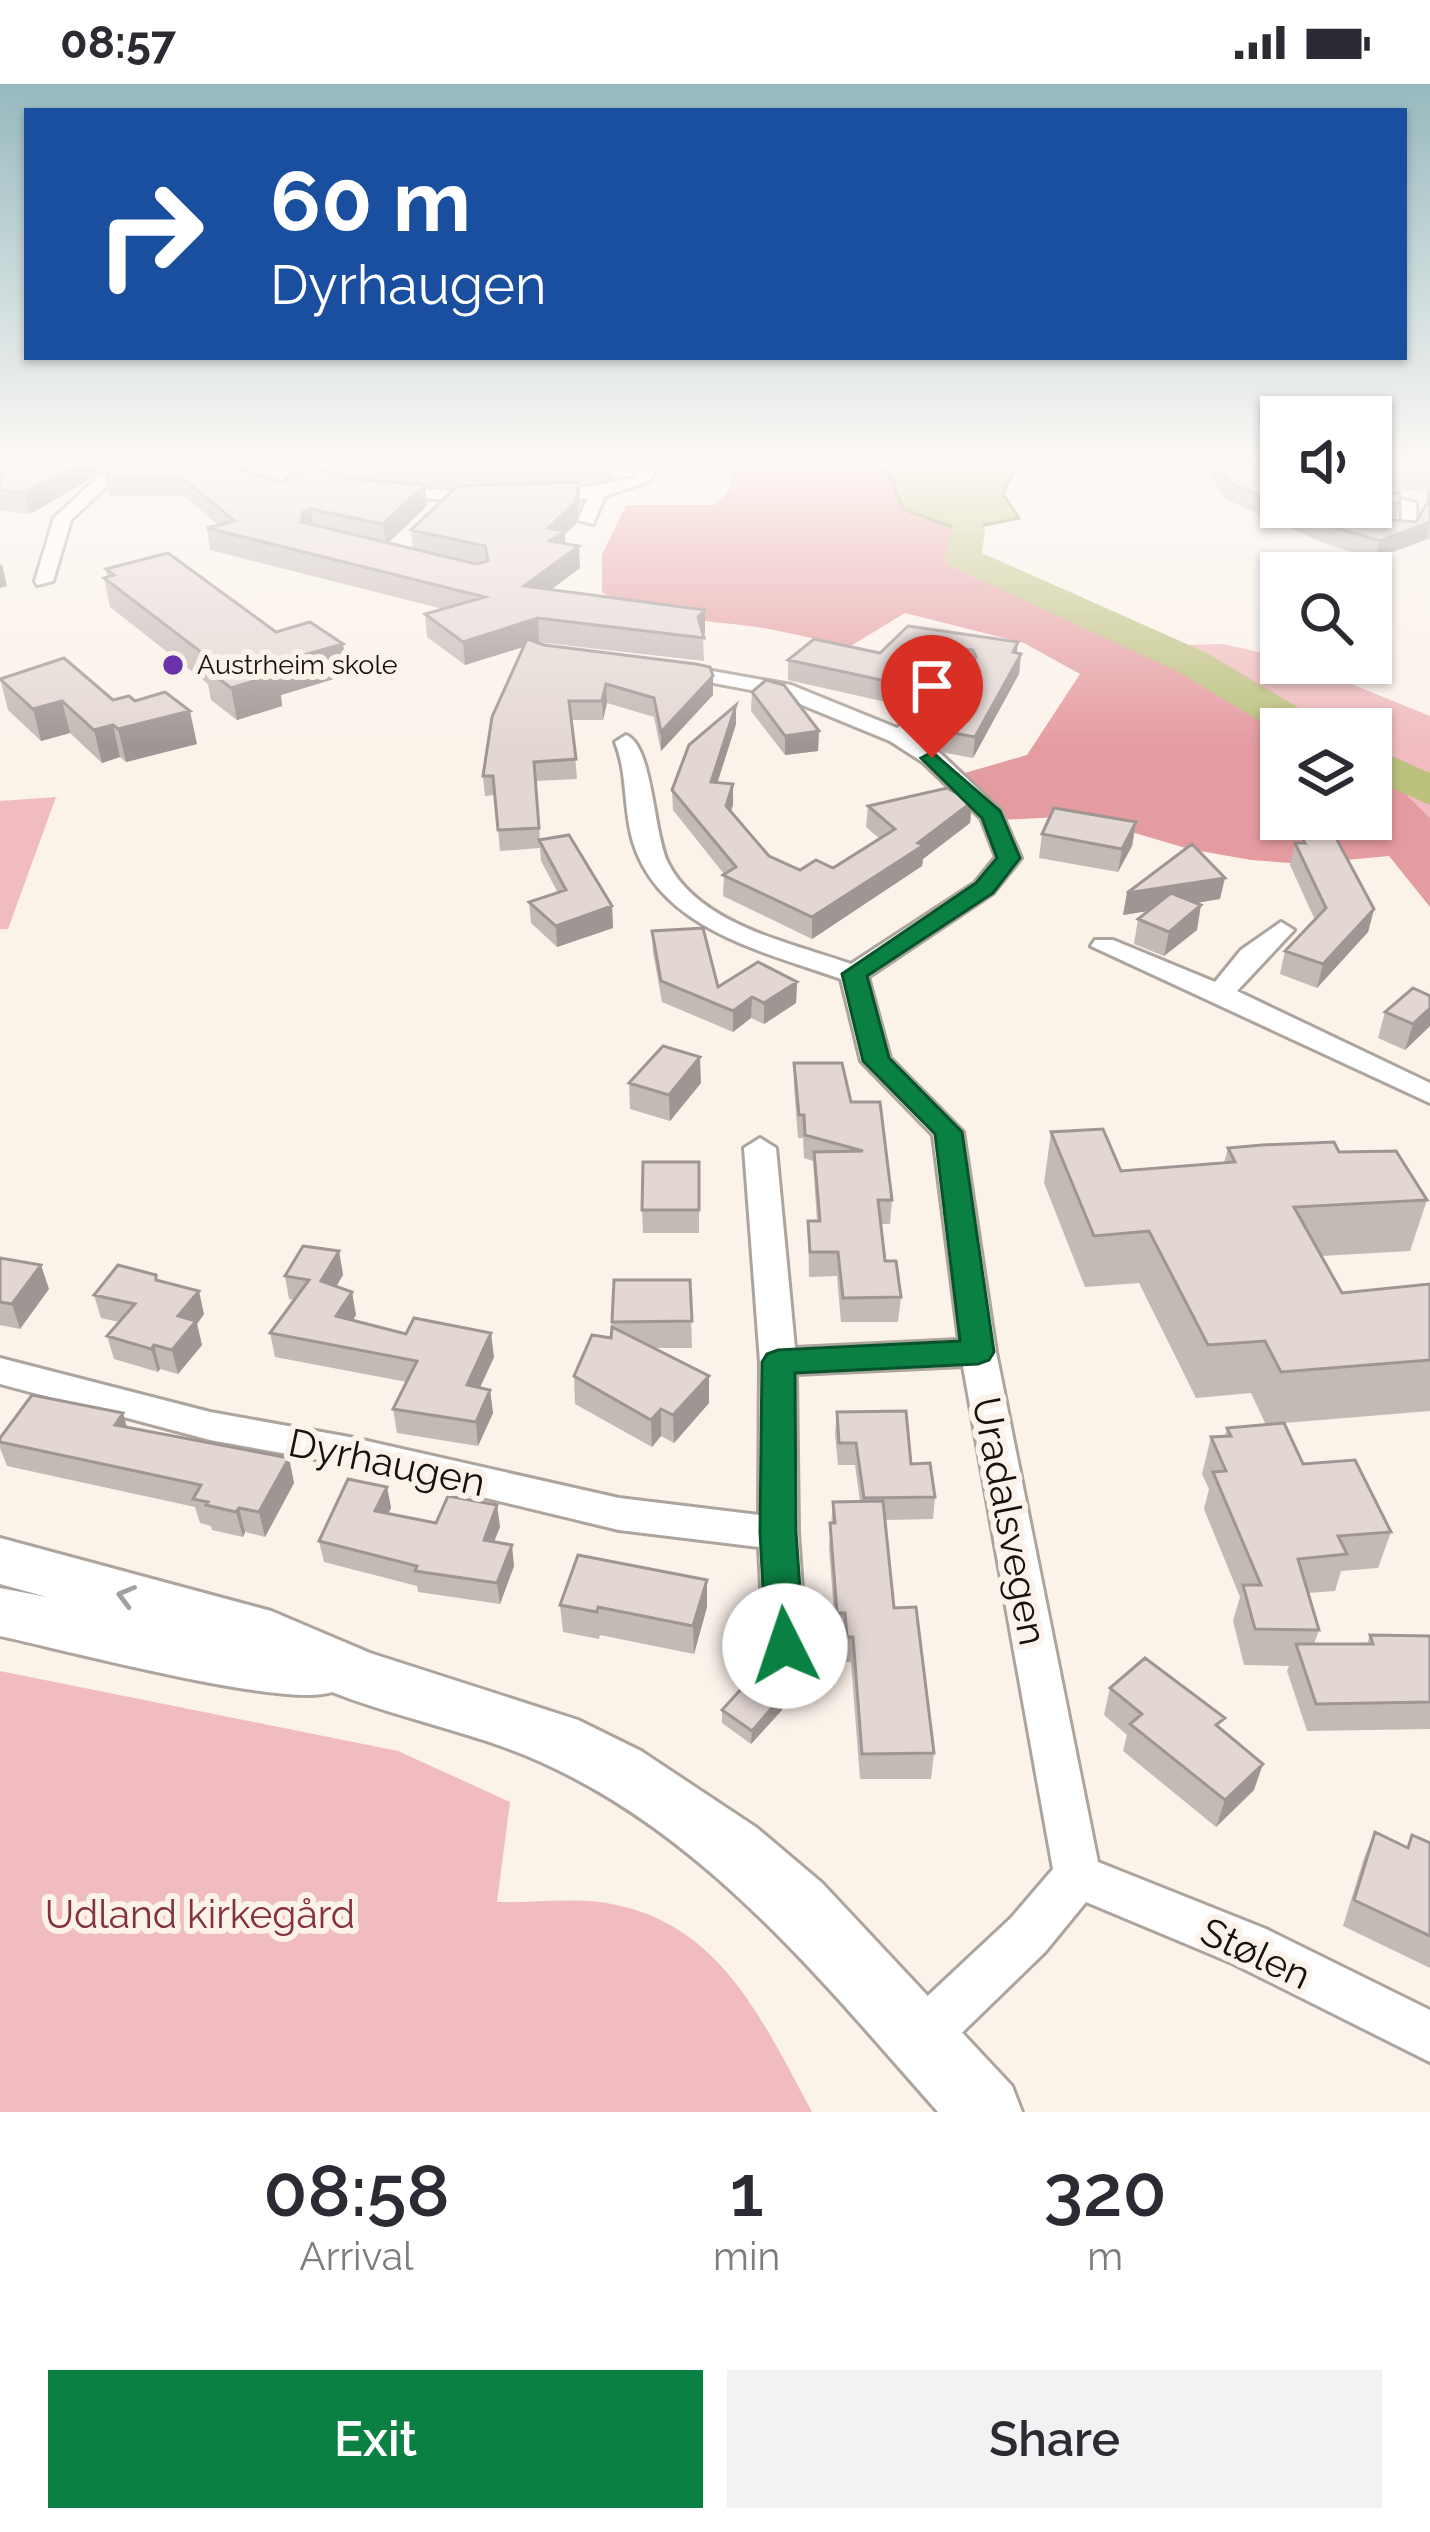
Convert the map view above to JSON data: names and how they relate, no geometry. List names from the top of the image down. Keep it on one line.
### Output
{"streets":{"street":["Dyrhaugen","Uradalsvegen","Stølen"]},"crossings":[["Uradalsvegen","Stølen"]],"parks":["Udland kirkegård"],"places":["Austrheim skole"],"page":{"status":"08:57","turn":["60 m","Dyrhaugen"],"eta":["08:58","Arrival","1","min","320","m"],"buttons":["Exit","Share"]}}
